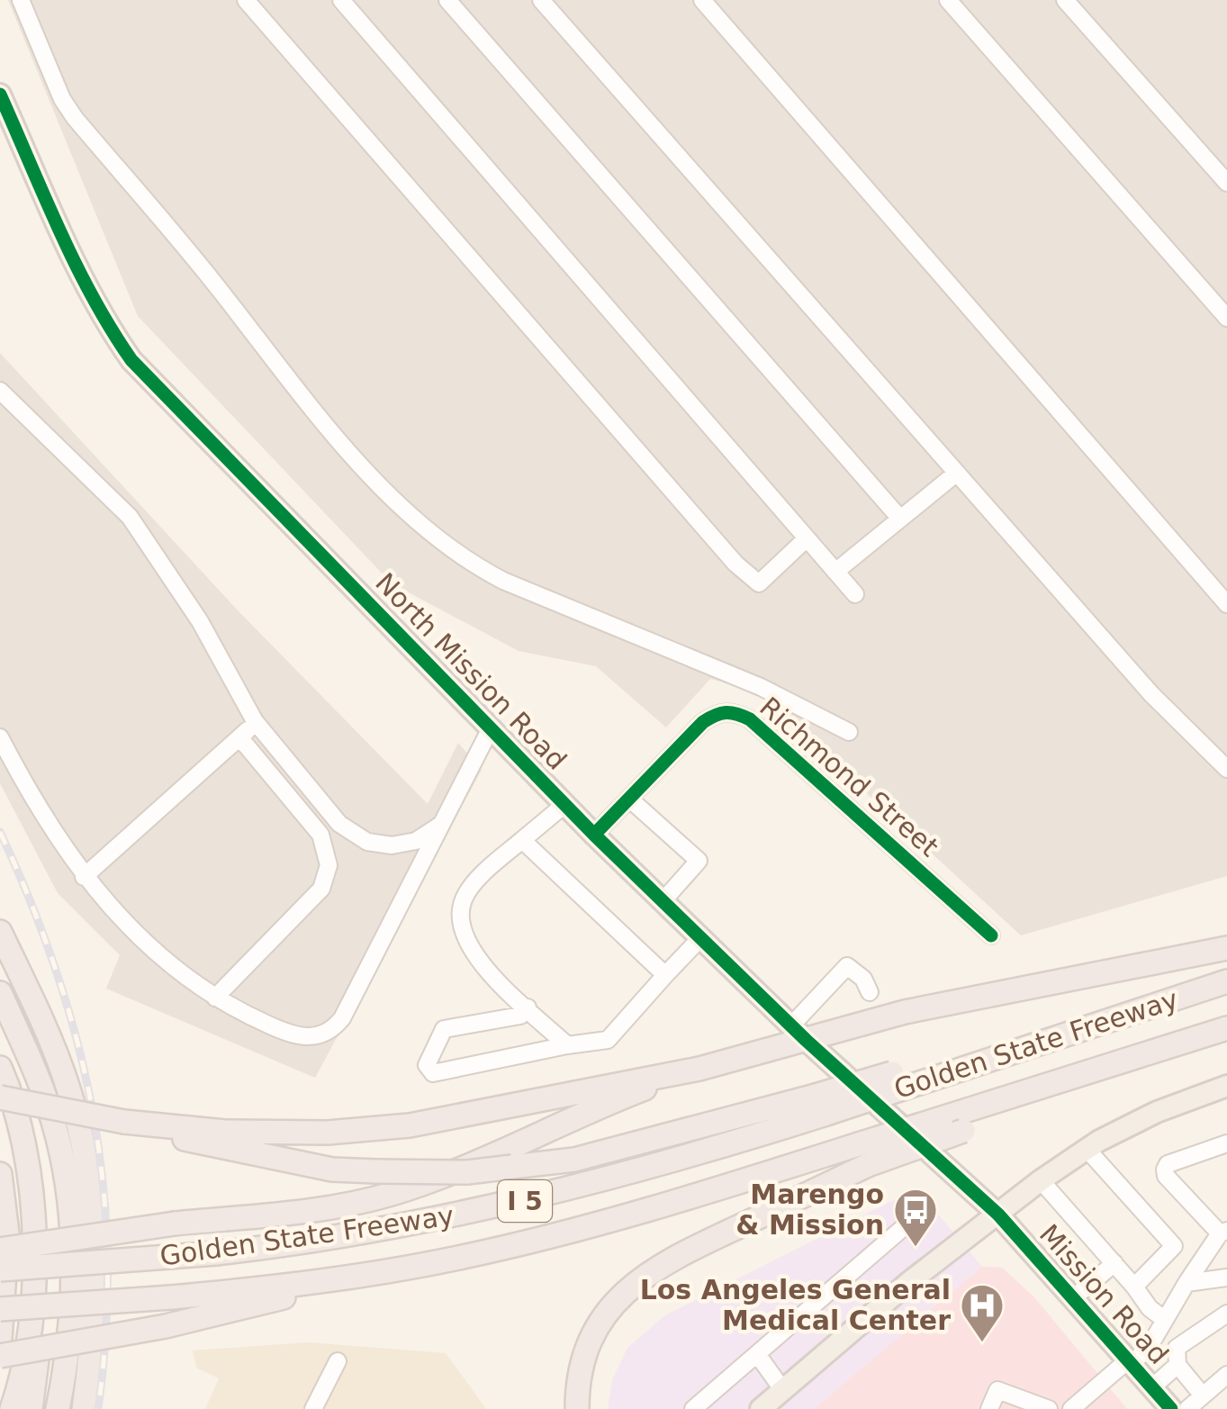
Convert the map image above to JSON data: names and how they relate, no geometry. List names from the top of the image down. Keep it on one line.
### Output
{"streets":{"highway":["Golden State Freeway","I 5"],"main road":["North Mission Road","Mission Road"],"street":["Richmond Street"]},"crossings":[["North Mission Road","Richmond Street"],["North Mission Road","Mission Road"]],"places":{"bus stop":["Marengo & Mission"],"hospital":["Los Angeles General Medical Center"]}}
